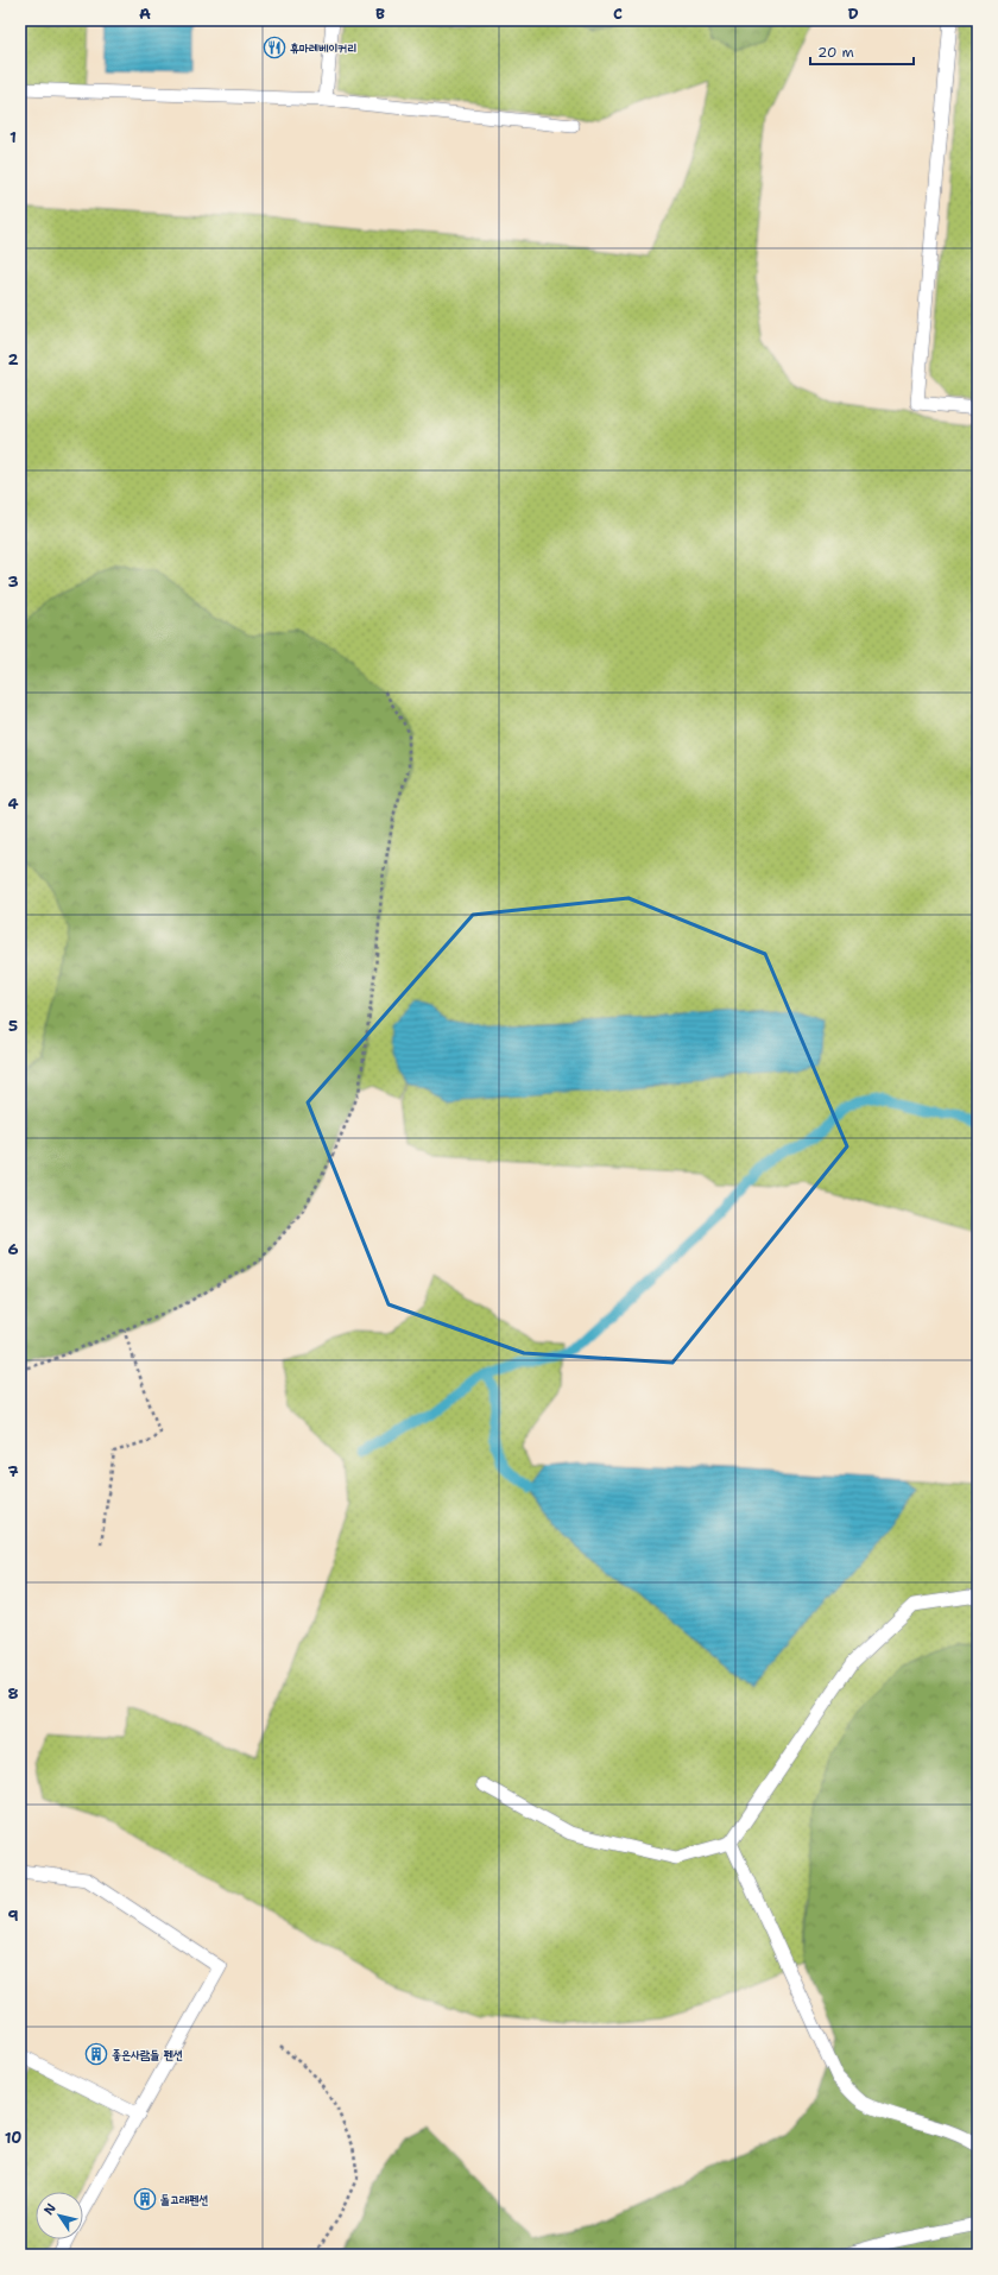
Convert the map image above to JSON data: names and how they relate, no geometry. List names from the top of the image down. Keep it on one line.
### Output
{"places":{"restaurant":["휴마레베이커리"],"building":["좋은사람들 펜션","돌고래펜션"]},"scale_bar":"20 m","north":"top left","grid":{"columns":["A","B","C","D"],"rows":["1","2","3","4","5","6","7","8","9","10"]}}
